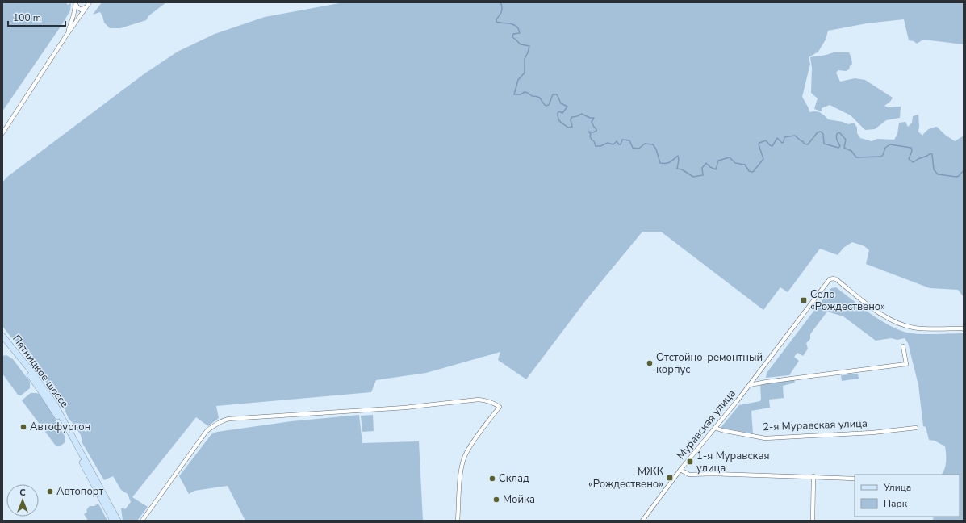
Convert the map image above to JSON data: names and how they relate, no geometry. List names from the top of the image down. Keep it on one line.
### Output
{"streets":{"main road":["Пятницкое шоссе"],"street":["Муравская улица","2-я Муравская улица"]},"crossings":[["Муравская улица","2-я Муравская улица"]],"places":{"transit":["Село «Рождествено»","1-я Муравская улица","МЖК «Рождествено»"],"other":["Отстойно-ремонтный корпус","Автофургон","Склад","Автопорт","Мойка"]},"legend":["Улица","Парк"],"scale_bar":"100 m","north":"top"}
